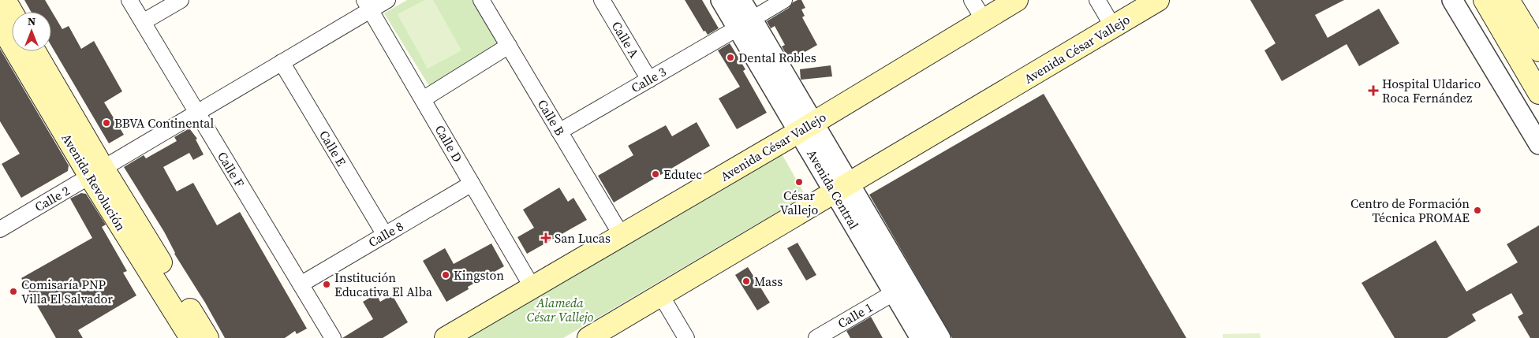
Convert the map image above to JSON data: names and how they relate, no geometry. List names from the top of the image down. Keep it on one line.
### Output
{"streets":{"main road":["Avenida César Vallejo","Avenida Revolución"],"street":["Calle A","Calle 3","Calle B","Calle D","Calle E","Calle F","Avenida Central","Calle 2","Calle 8","Calle 1"]},"crossings":[["Calle A","Calle 3"],["Avenida César Vallejo","Calle B"],["Avenida César Vallejo","Calle D"],["Avenida César Vallejo","Avenida Central"],["Calle 3","Calle B"],["Calle 3","Avenida Central"],["Calle D","Calle 2"],["Calle D","Calle 8"],["Calle E","Calle 2"],["Calle E","Calle 8"],["Calle F","Calle 2"],["Calle F","Calle 8"],["Avenida Revolución","Calle 2"],["Avenida Central","Calle 1"]],"parks":["Alameda César Vallejo"],"places":{"other":["Dental Robles","BBVA Continental","Edutec","César Vallejo","Centro de Formación Técnica PROMAE","Kingston","Mass","Institución Educativa El Alba","Comisaría PNP Villa El Salvador"],"health":["Hospital Uldarico Roca Fernández","San Lucas"]},"north":"top"}
